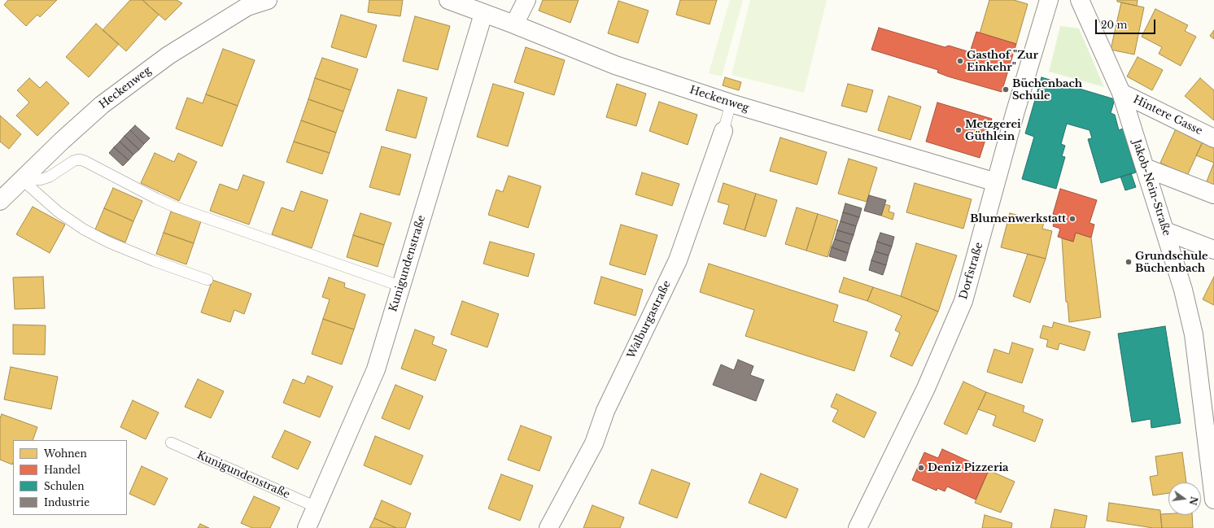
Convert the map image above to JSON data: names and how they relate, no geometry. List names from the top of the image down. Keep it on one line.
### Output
{"streets":{"street":["Heckenweg","Hintere Gasse","Jakob-Nein-Straße","Kunigundenstraße","Dorfstraße","Walburgastraße"]},"crossings":[["Heckenweg","Kunigundenstraße"],["Heckenweg","Dorfstraße"],["Heckenweg","Walburgastraße"],["Hintere Gasse","Jakob-Nein-Straße"]],"places":["Gasthof \"Zur Einkehr\"","Büchenbach Schule","Metzgerei Güthlein","Blumenwerkstatt","Grundschule Büchenbach","Deniz Pizzeria"],"legend":["Wohnen","Handel","Schulen","Industrie"],"scale_bar":"20 m","north":"right"}
